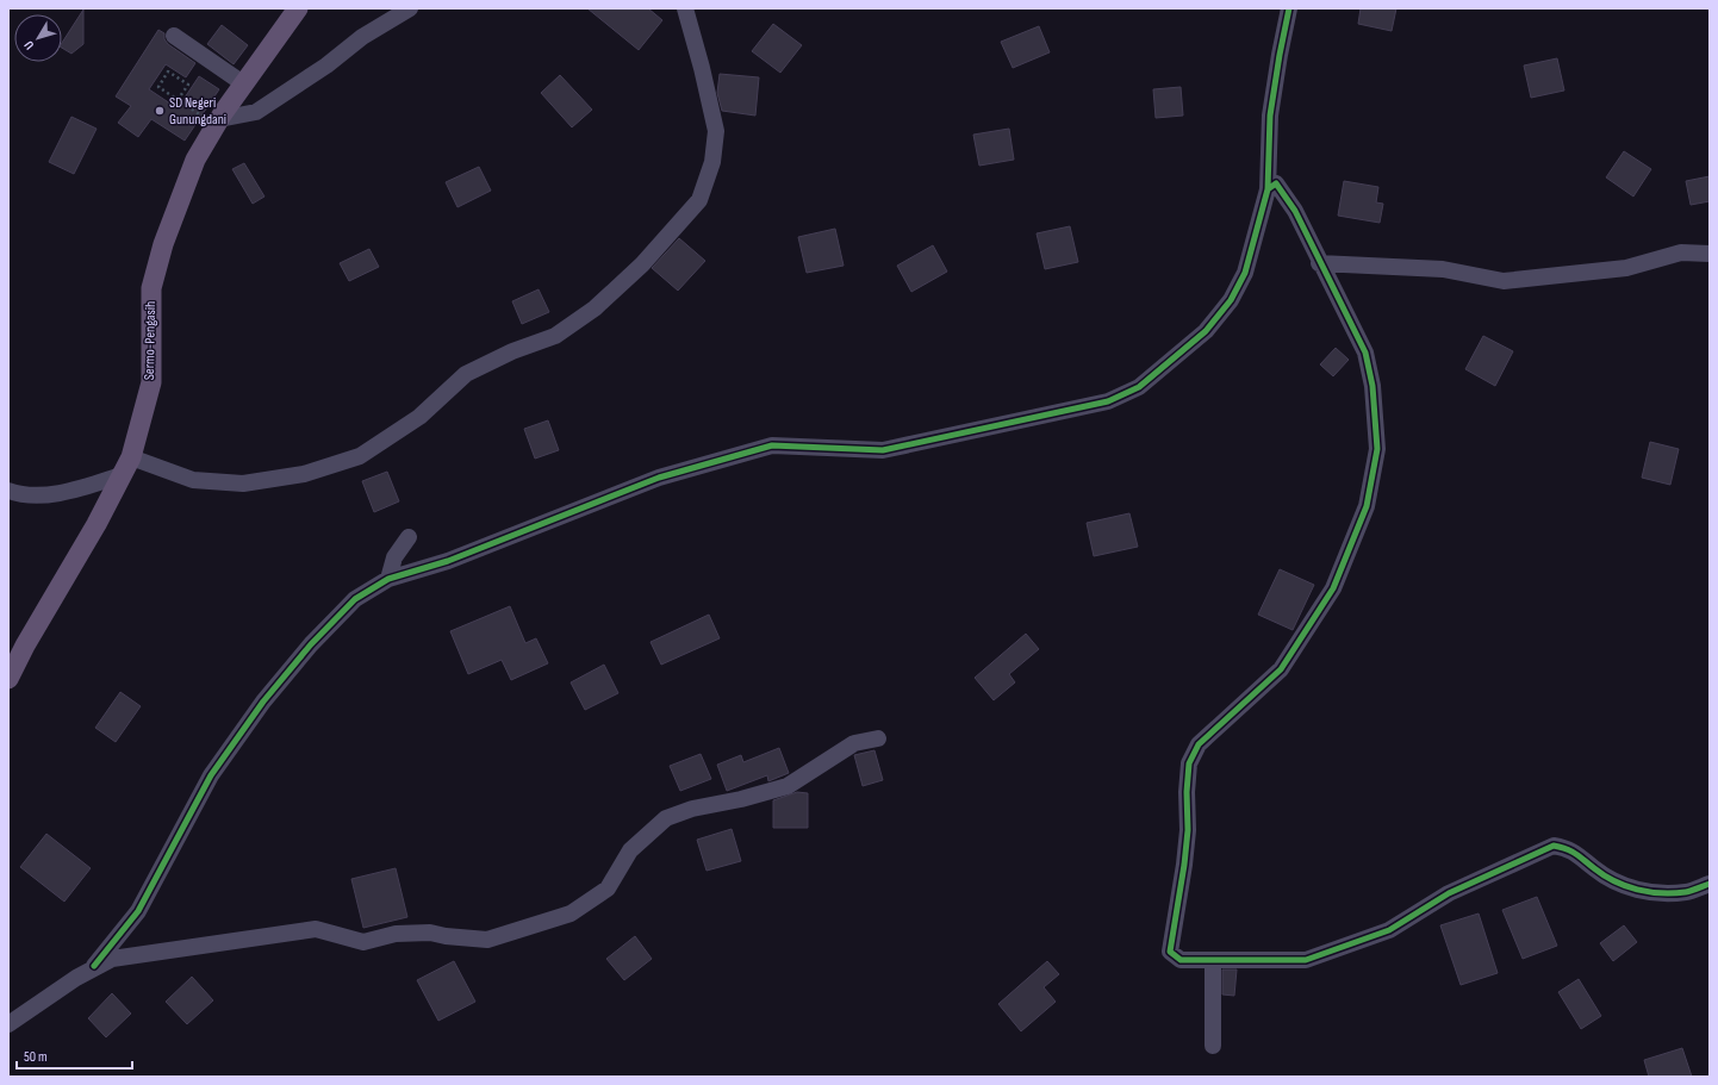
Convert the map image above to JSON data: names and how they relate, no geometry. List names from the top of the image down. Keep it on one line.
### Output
{"streets":{"main road":["Sermo-Pengasih"]},"places":["SD Negeri Gunungdani"],"scale_bar":"50 m","north":"bottom left"}
